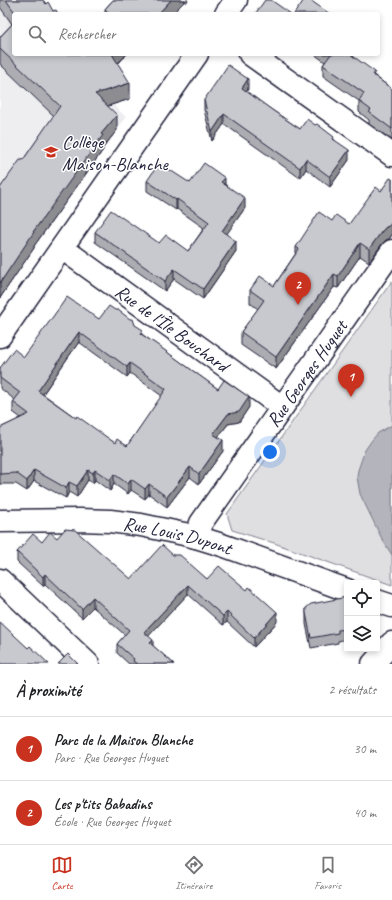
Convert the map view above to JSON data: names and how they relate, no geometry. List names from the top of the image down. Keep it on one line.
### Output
{"streets":{"street":["Rue de l'Île Bouchard","Rue Georges Huguet","Rue Louis Dupont"]},"crossings":[["Rue de l'Île Bouchard","Rue Georges Huguet"],["Rue Georges Huguet","Rue Louis Dupont"]],"places":{"school or university":["Collège Maison-Blanche"]},"page":{"search":"Rechercher","pins":["2","1"],"heading":["À proximité","2 résultats"],"list":[{"mark":"1","name":"Parc de la Maison Blanche","note":"Parc · Rue Georges Huguet","value":"30 m"},{"mark":"2","name":"Les p'tits Babadins","note":"École · Rue Georges Huguet","value":"40 m"}],"nav":["Carte","Itinéraire","Favoris"]}}
